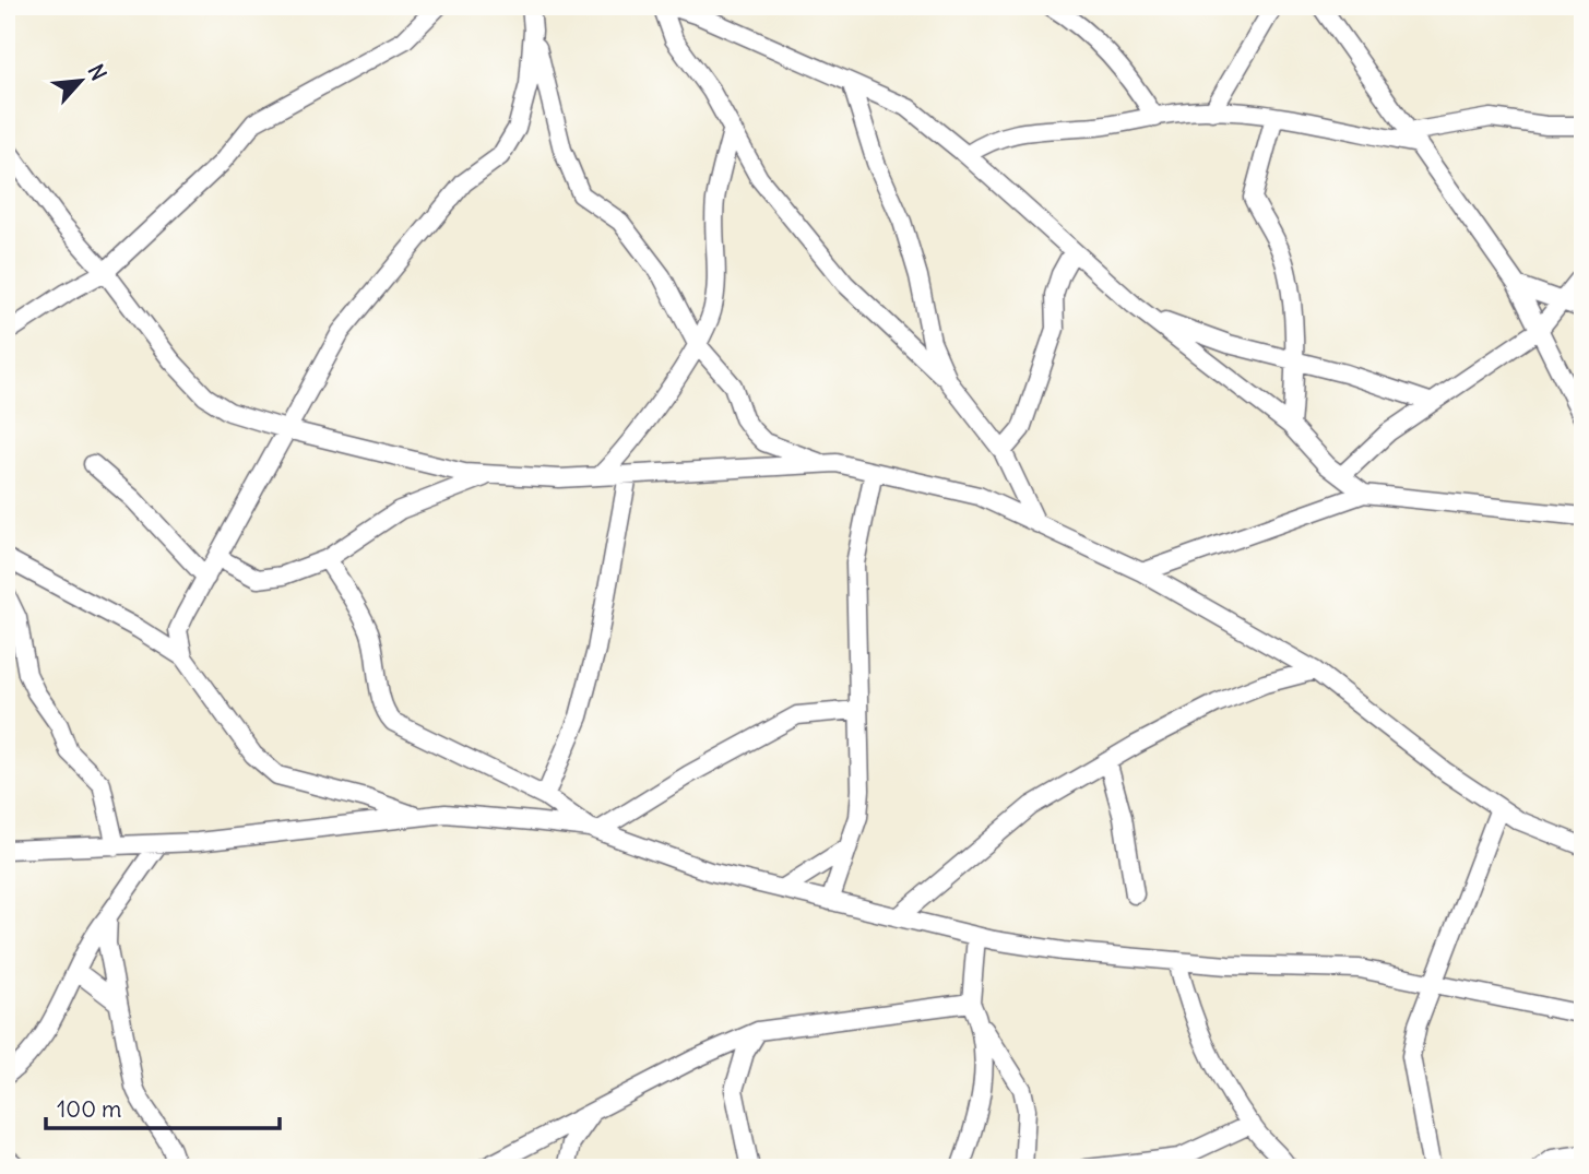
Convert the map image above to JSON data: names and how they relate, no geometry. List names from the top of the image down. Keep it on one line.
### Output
{"scale_bar":"100 m","north":"top right"}
